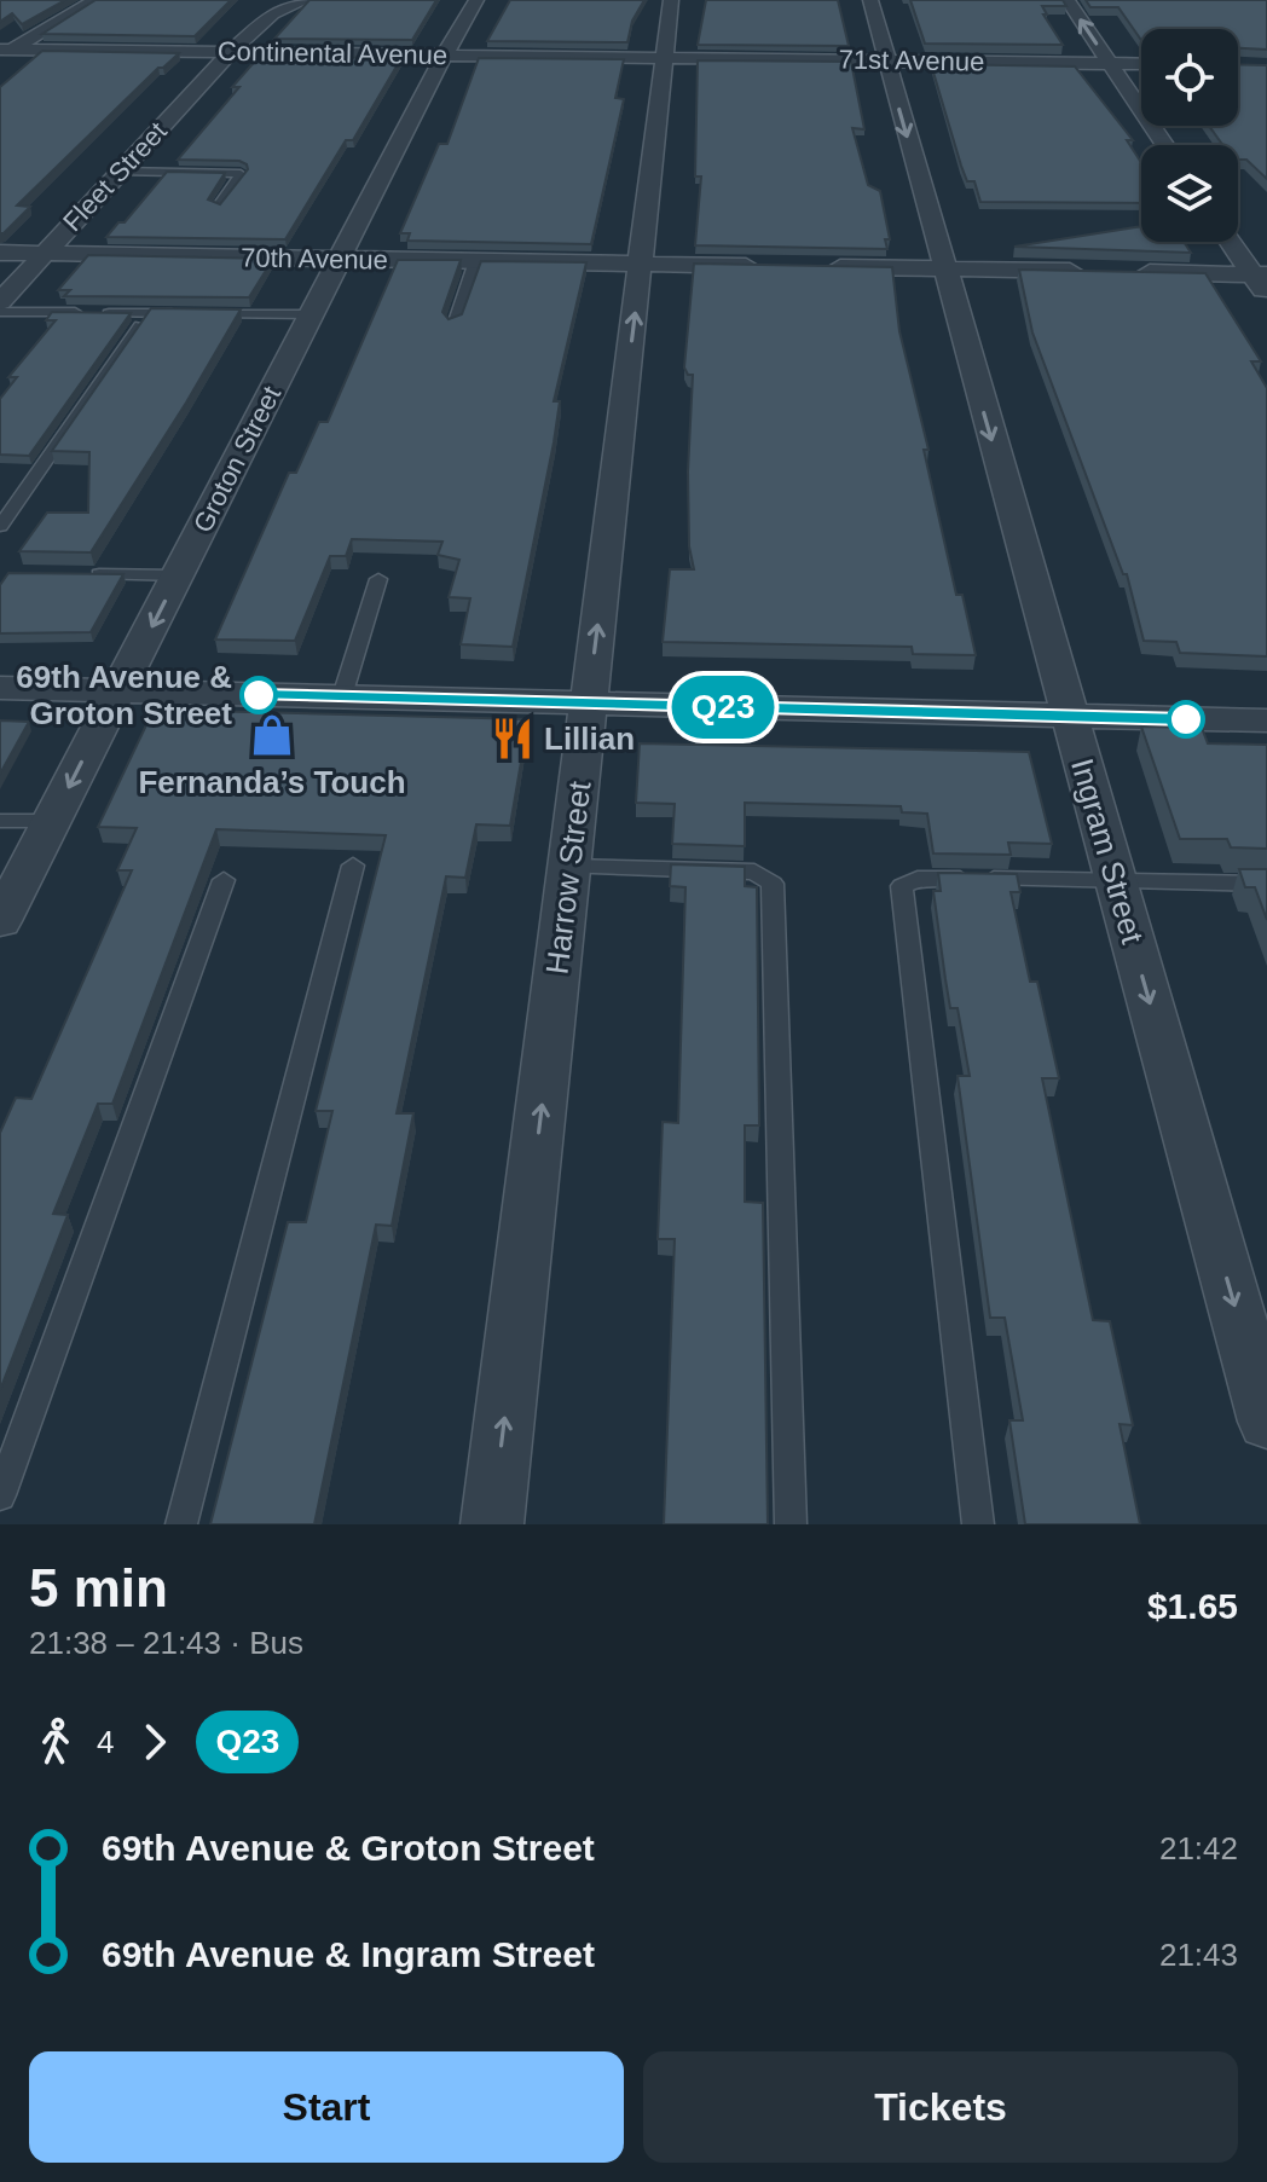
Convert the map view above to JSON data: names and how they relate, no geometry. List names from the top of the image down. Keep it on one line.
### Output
{"streets":{"street":["Continental Avenue","71st Avenue","Fleet Street","70th Avenue","Groton Street","Ingram Street","Harrow Street"]},"crossings":[["Continental Avenue","71st Avenue"],["Continental Avenue","Fleet Street"],["Continental Avenue","Groton Street"],["Continental Avenue","Harrow Street"],["71st Avenue","Ingram Street"],["71st Avenue","Harrow Street"],["Fleet Street","70th Avenue"],["70th Avenue","Groton Street"],["70th Avenue","Harrow Street"]],"one_way":["Ingram Street","Harrow Street"],"places":{"other":["69th Avenue & Groton Street"],"shop":["Fernanda’s Touch"],"restaurant":["Lillian"]},"lines":["bus line Q23"],"page":{"on_map":"Q23","heading":["5 min","21:38 – 21:43 · Bus","$1.65"],"legs":["4","Q23"],"list":[{"name":"69th Avenue & Groton Street","value":"21:42"},{"name":"69th Avenue & Ingram Street","value":"21:43"}],"buttons":["Start","Tickets"]}}
